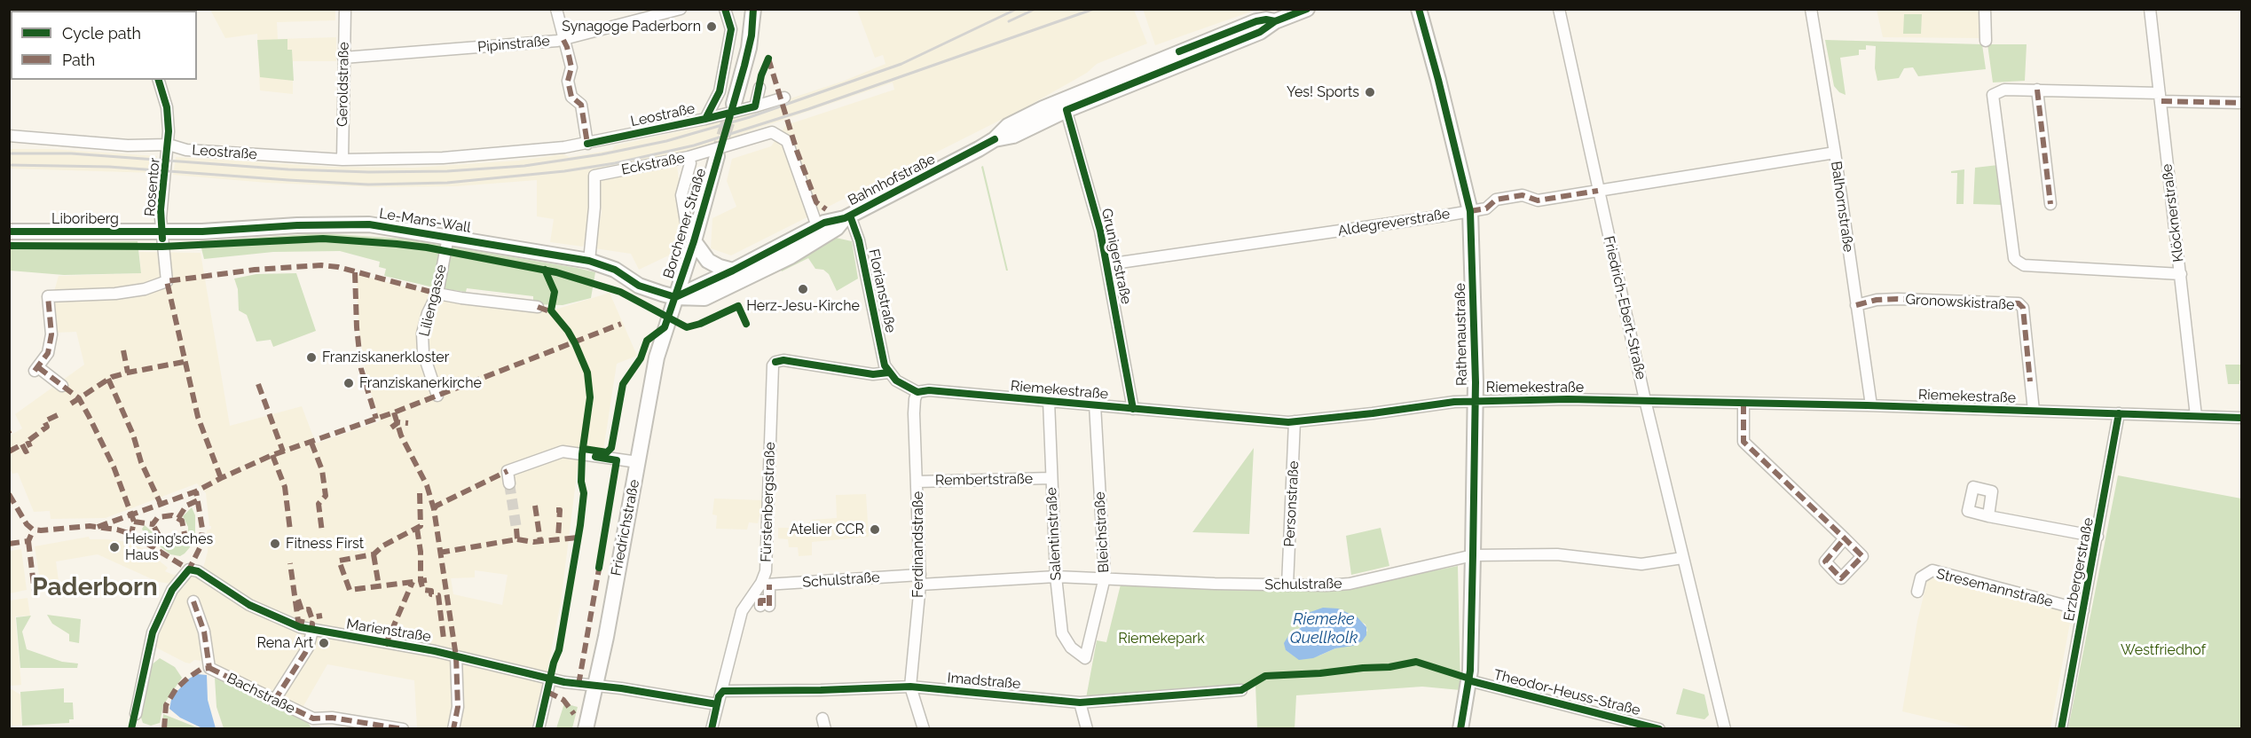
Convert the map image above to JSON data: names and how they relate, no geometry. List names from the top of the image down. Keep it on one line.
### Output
{"streets":{"main road":["Bahnhofstraße","Liboriberg","Le-Mans-Wall","Borchener Straße","Rathenaustraße","Friedrichstraße"],"street":["Pipinstraße","Geroldstraße","Leostraße","Eckstraße","Rosentor","Balhornstraße","Klöcknerstraße","Aldegreverstraße","Grunigerstraße","Florianstraße","Liliengasse","Gronowskistraße","Friedrich-Ebert-Straße","Riemekestraße","Rembertstraße","Fürstenbergstraße","Personstraße","Bleichstraße","Salentinstraße","Ferdinandstraße","Erzbergerstraße","Schulstraße","Stresemannstraße","Marienstraße","Imadstraße","Theodor-Heuss-Straße","Bachstraße"]},"crossings":[["Pipinstraße","Geroldstraße"],["Geroldstraße","Leostraße"],["Leostraße","Rosentor"],["Eckstraße","Bahnhofstraße"],["Eckstraße","Le-Mans-Wall"],["Bahnhofstraße","Le-Mans-Wall"],["Bahnhofstraße","Borchener Straße"],["Bahnhofstraße","Grunigerstraße"],["Bahnhofstraße","Florianstraße"],["Bahnhofstraße","Friedrichstraße"],["Rosentor","Liboriberg"],["Rosentor","Le-Mans-Wall"],["Balhornstraße","Aldegreverstraße"],["Balhornstraße","Gronowskistraße"],["Balhornstraße","Riemekestraße"],["Klöcknerstraße","Riemekestraße"],["Liboriberg","Le-Mans-Wall"],["Le-Mans-Wall","Borchener Straße"],["Le-Mans-Wall","Liliengasse"],["Le-Mans-Wall","Friedrichstraße"],["Aldegreverstraße","Grunigerstraße"],["Aldegreverstraße","Friedrich-Ebert-Straße"],["Aldegreverstraße","Rathenaustraße"],["Borchener Straße","Friedrichstraße"],["Grunigerstraße","Riemekestraße"],["Florianstraße","Riemekestraße"],["Florianstraße","Fürstenbergstraße"],["Gronowskistraße","Riemekestraße"],["Friedrich-Ebert-Straße","Riemekestraße"],["Friedrich-Ebert-Straße","Schulstraße"],["Rathenaustraße","Riemekestraße"],["Rathenaustraße","Schulstraße"],["Rathenaustraße","Theodor-Heuss-Straße"],["Riemekestraße","Fürstenbergstraße"],["Riemekestraße","Personstraße"],["Riemekestraße","Bleichstraße"],["Riemekestraße","Salentinstraße"],["Riemekestraße","Ferdinandstraße"],["Riemekestraße","Erzbergerstraße"],["Rembertstraße","Salentinstraße"],["Rembertstraße","Ferdinandstraße"],["Fürstenbergstraße","Schulstraße"],["Fürstenbergstraße","Imadstraße"],["Personstraße","Schulstraße"],["Friedrichstraße","Marienstraße"],["Bleichstraße","Salentinstraße"],["Bleichstraße","Schulstraße"],["Salentinstraße","Schulstraße"],["Ferdinandstraße","Schulstraße"],["Ferdinandstraße","Imadstraße"],["Erzbergerstraße","Stresemannstraße"]],"districts":["Paderborn"],"water":["Riemeke Quellkolk"],"parks":["Riemekepark","Westfriedhof"],"places":["Synagoge Paderborn","Yes! Sports","Herz-Jesu-Kirche","Franziskanerkloster","Franziskanerkirche","Atelier CCR","Fitness First","Heising’sches Haus","Rena Art"],"legend":["Cycle path","Path"]}
